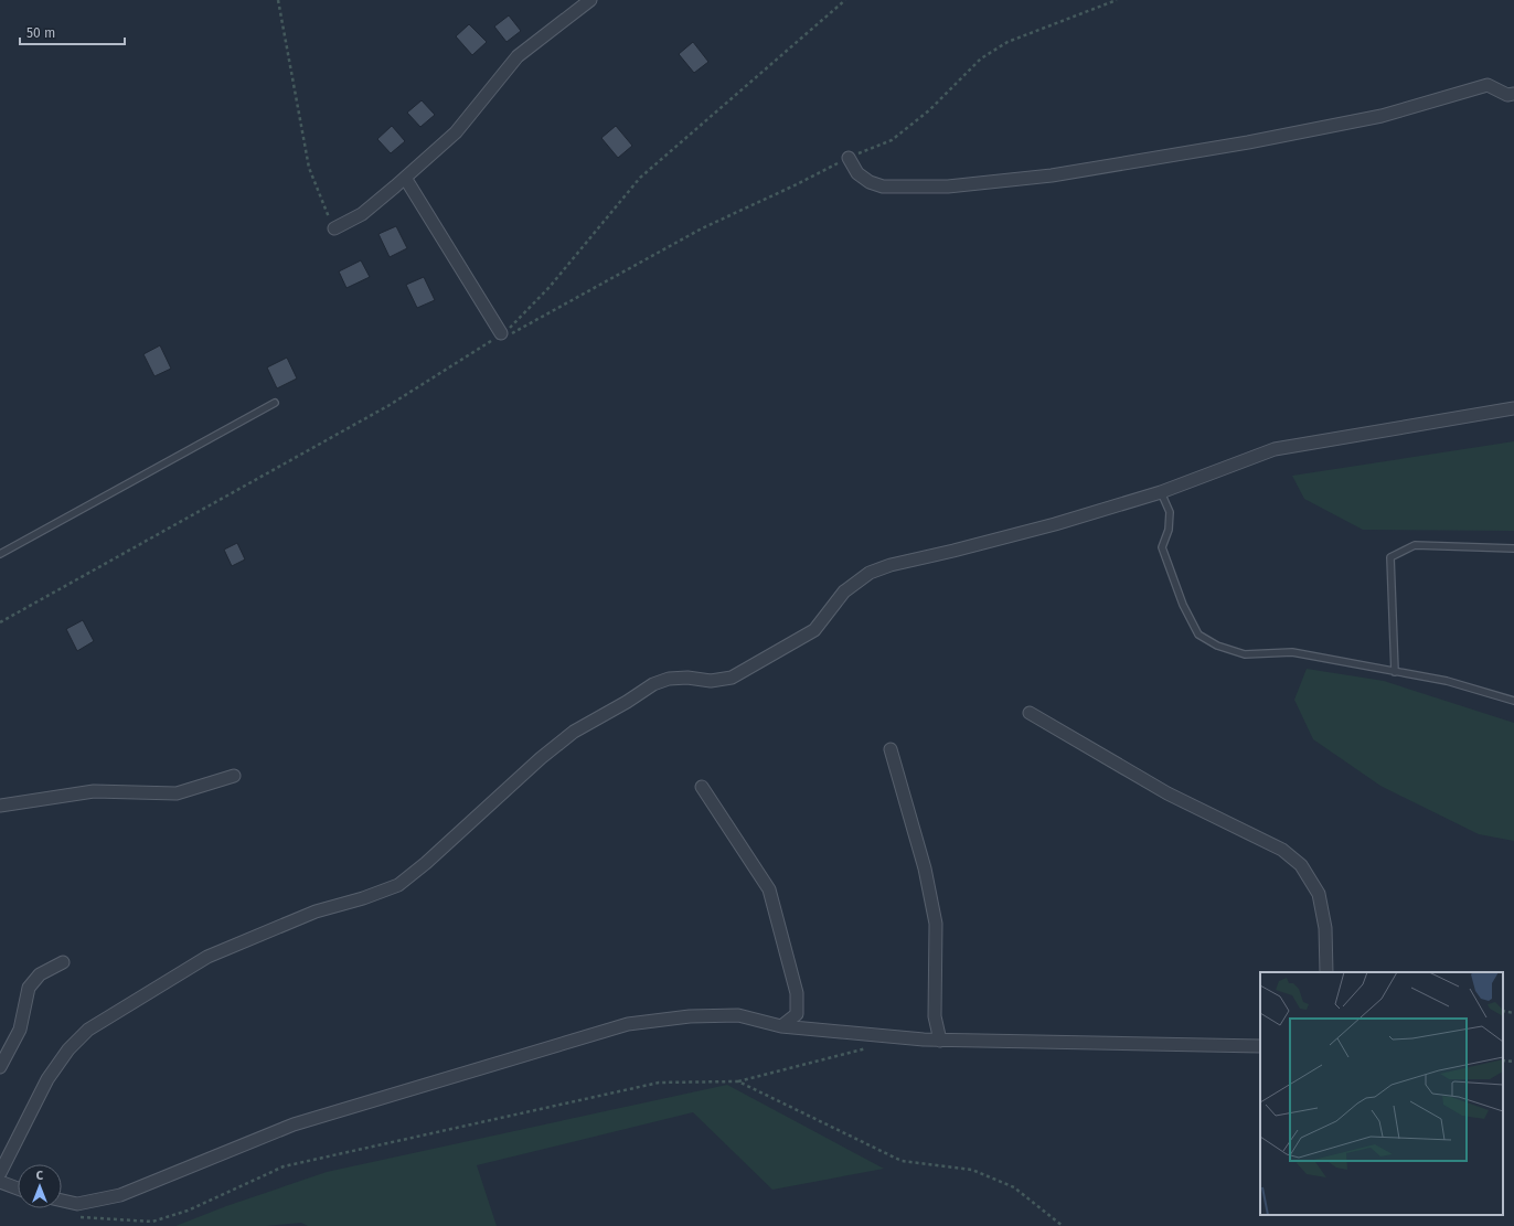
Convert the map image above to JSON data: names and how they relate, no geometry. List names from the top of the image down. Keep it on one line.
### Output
{"scale_bar":"50 m","north":"top"}
